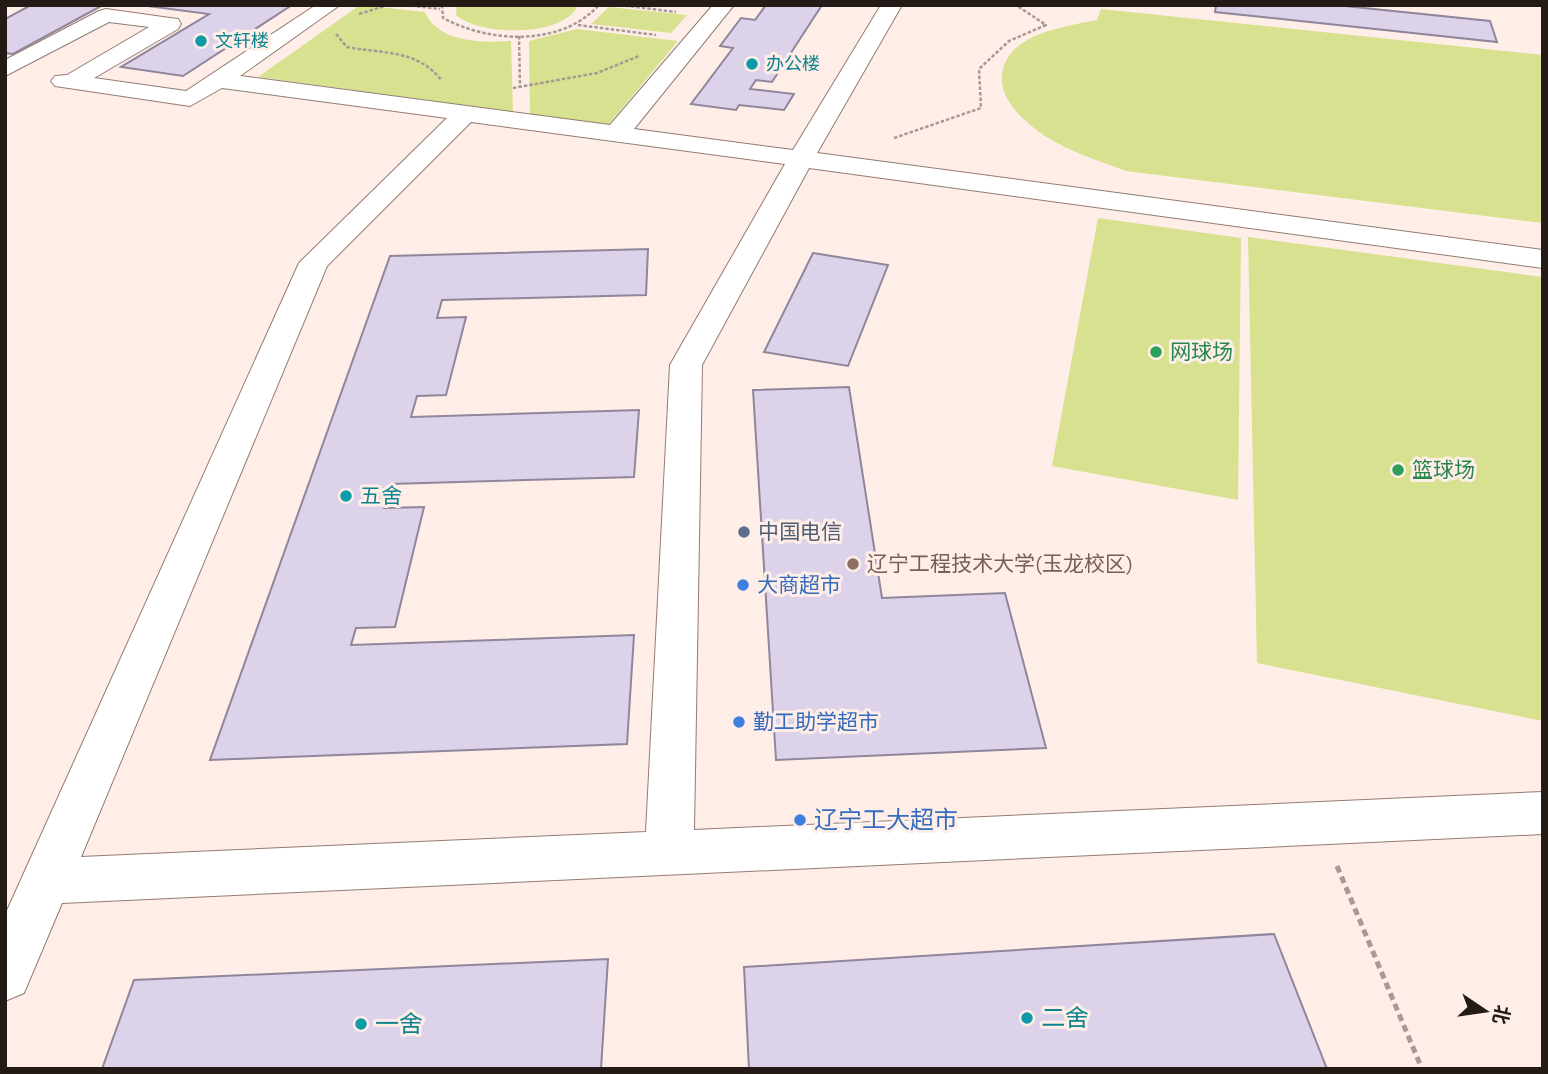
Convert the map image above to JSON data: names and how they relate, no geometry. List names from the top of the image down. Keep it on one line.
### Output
{"places":["文轩楼","办公楼","网球场","篮球场","五舍","中国电信","辽宁工程技术大学(玉龙校区)","大商超市","勤工助学超市","辽宁工大超市","二舍","一舍"],"north":"right"}
